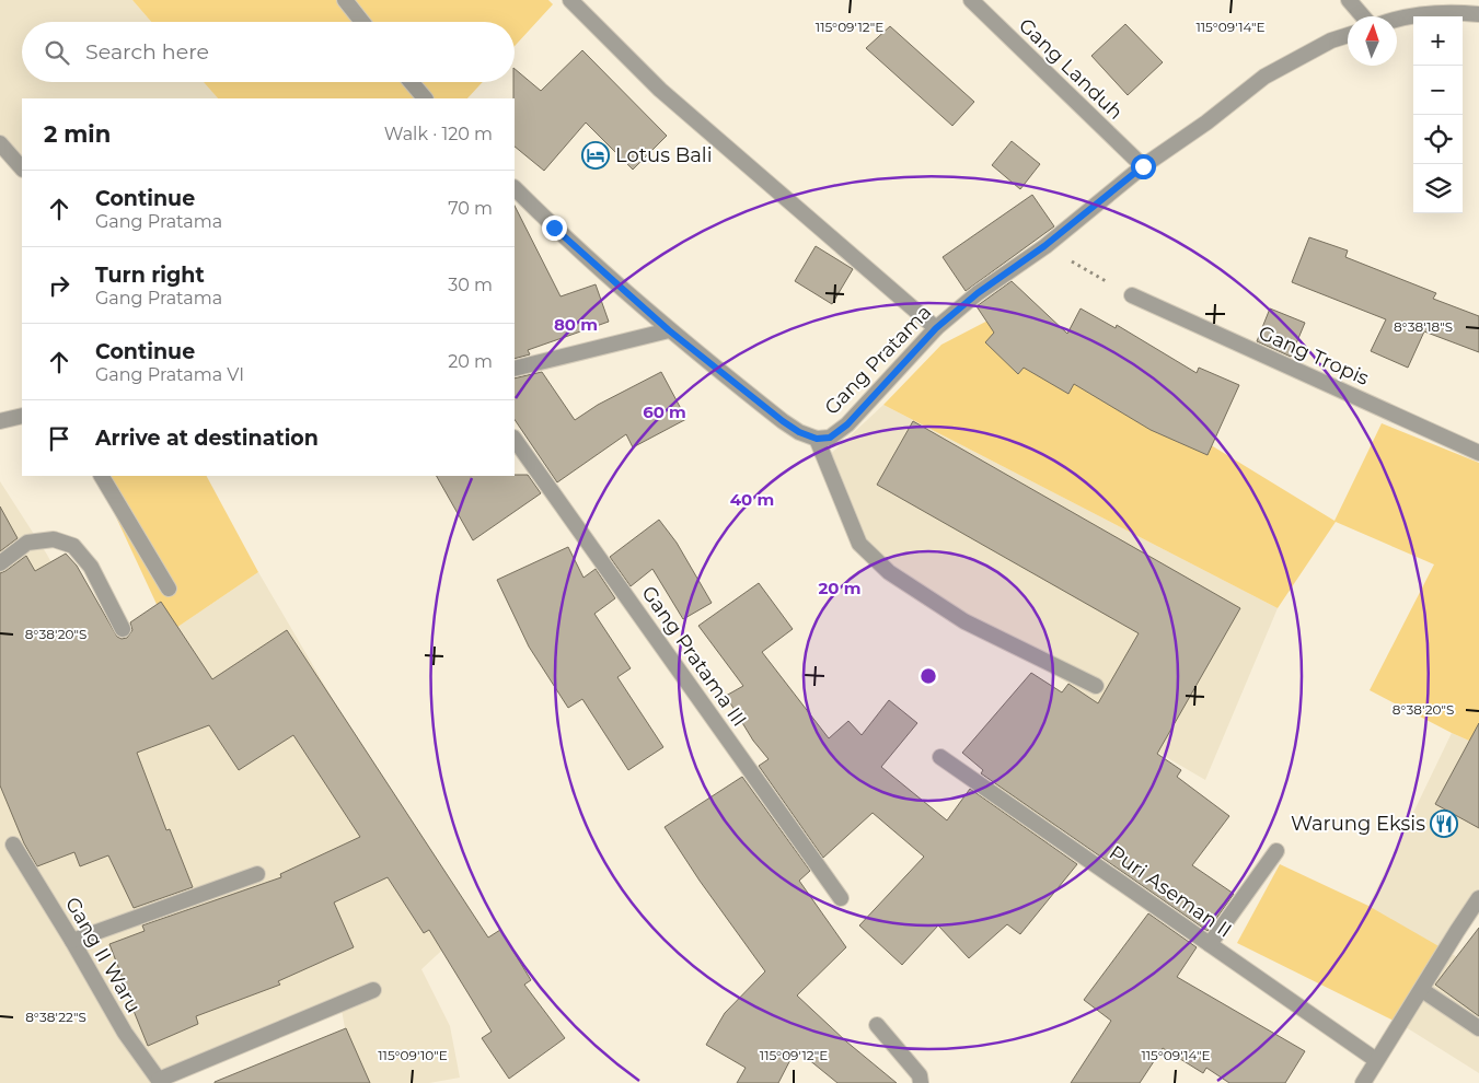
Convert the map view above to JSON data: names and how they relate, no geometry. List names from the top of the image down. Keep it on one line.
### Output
{"streets":{"street":["Gang Landuh","Gang Tropis","Gang Pratama","Gang Pratama III","Puri Aseman II","Gang II Waru"]},"crossings":[["Gang Landuh","Gang Pratama"]],"places":{"hotel":["Lotus Bali"],"restaurant":["Warung Eksis"]},"north":"top","page":{"map_buttons":["+","−"],"search":"Search here","heading":["2 min","Walk · 120 m"],"list":[["Continue","Gang Pratama","70 m"],["Turn right","Gang Pratama","30 m"],["Continue","Gang Pratama VI","20 m"],"Arrive at destination"]},"coordinates":["115°09'12\"E","115°09'14\"E","8°38'18\"S","8°38'20\"S","8°38'22\"S","115°09'10\"E"],"rings":["80 m","60 m","40 m","20 m"]}
